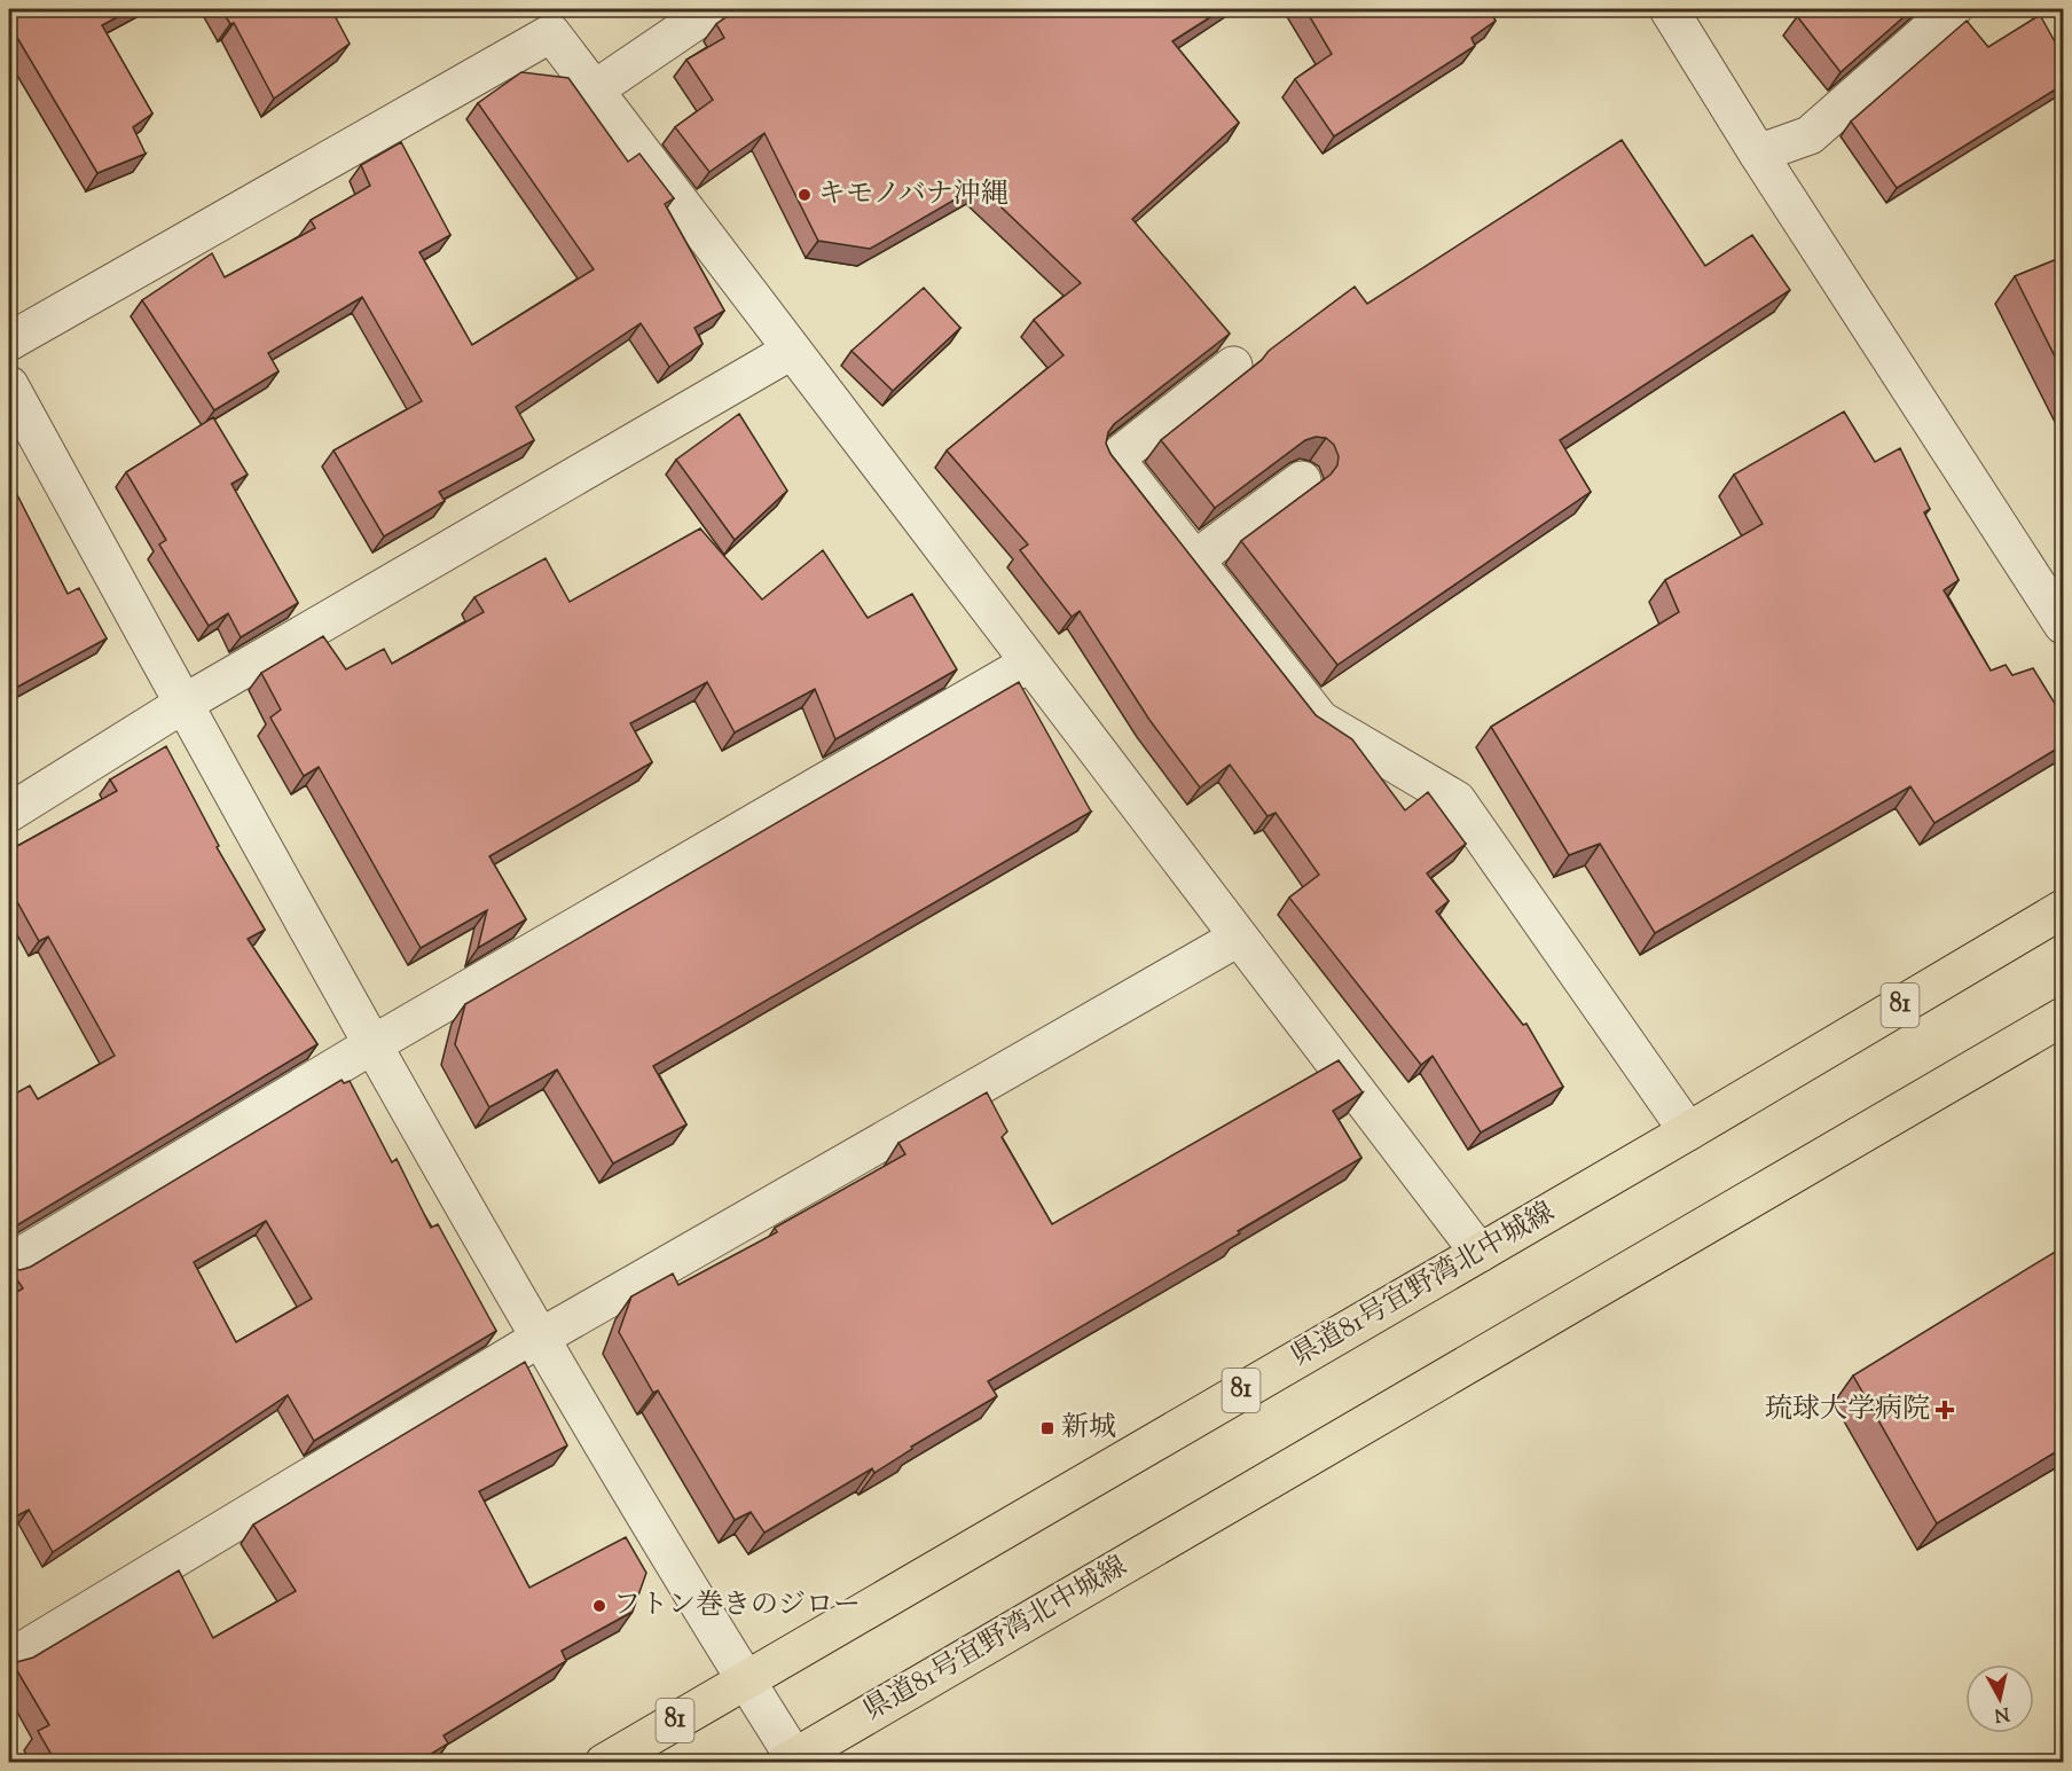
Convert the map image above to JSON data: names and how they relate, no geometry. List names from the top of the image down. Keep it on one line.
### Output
{"streets":{"main road":["81","県道81号宜野湾北中城線"]},"places":{"other":["キモノバナ沖縄","フトン巻きのジロー"],"health":["琉球大学病院"],"transit":["新城"]},"north":"bottom"}
